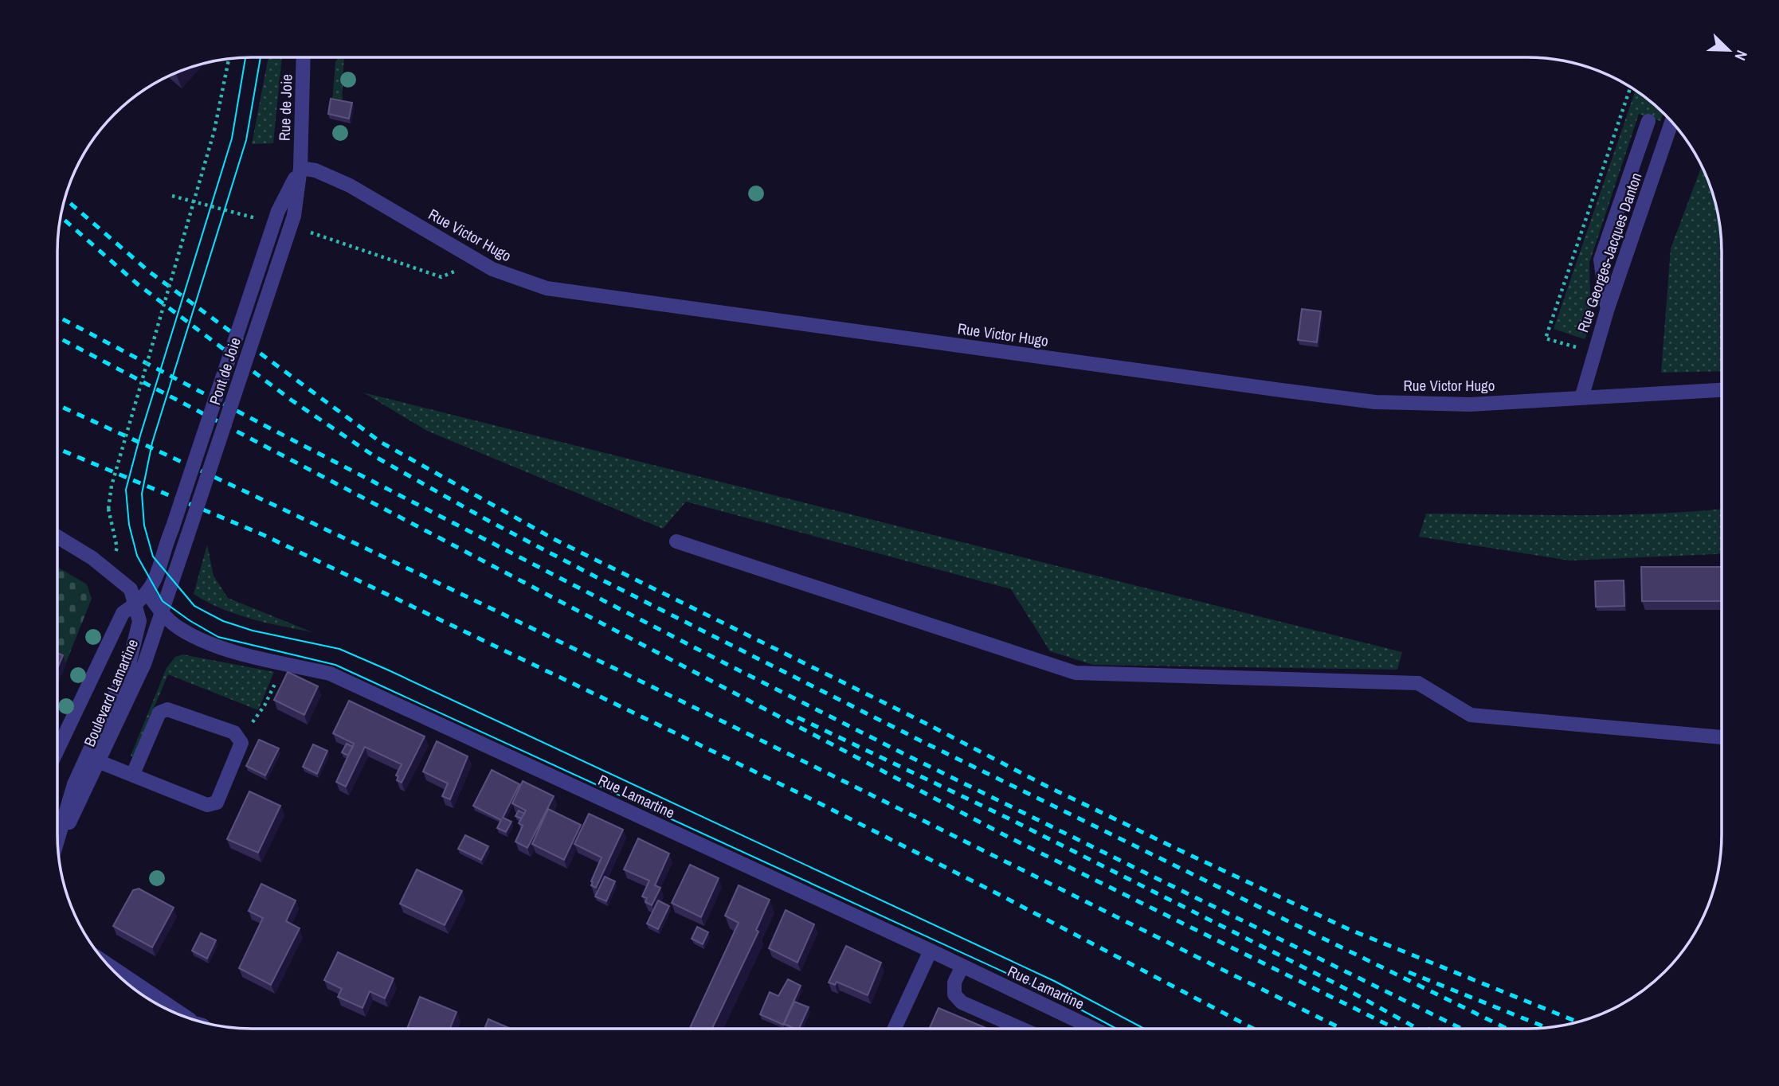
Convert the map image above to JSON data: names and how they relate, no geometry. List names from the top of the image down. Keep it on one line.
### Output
{"streets":{"street":["Rue de Joie","Rue Victor Hugo","Rue Georges-Jacques Danton","Pont de Joie","Boulevard Lamartine","Rue Lamartine"]},"crossings":[["Rue de Joie","Rue Victor Hugo"],["Rue de Joie","Pont de Joie"],["Rue Victor Hugo","Rue Georges-Jacques Danton"],["Pont de Joie","Boulevard Lamartine"],["Boulevard Lamartine","Rue Lamartine"]],"north":"bottom right"}
